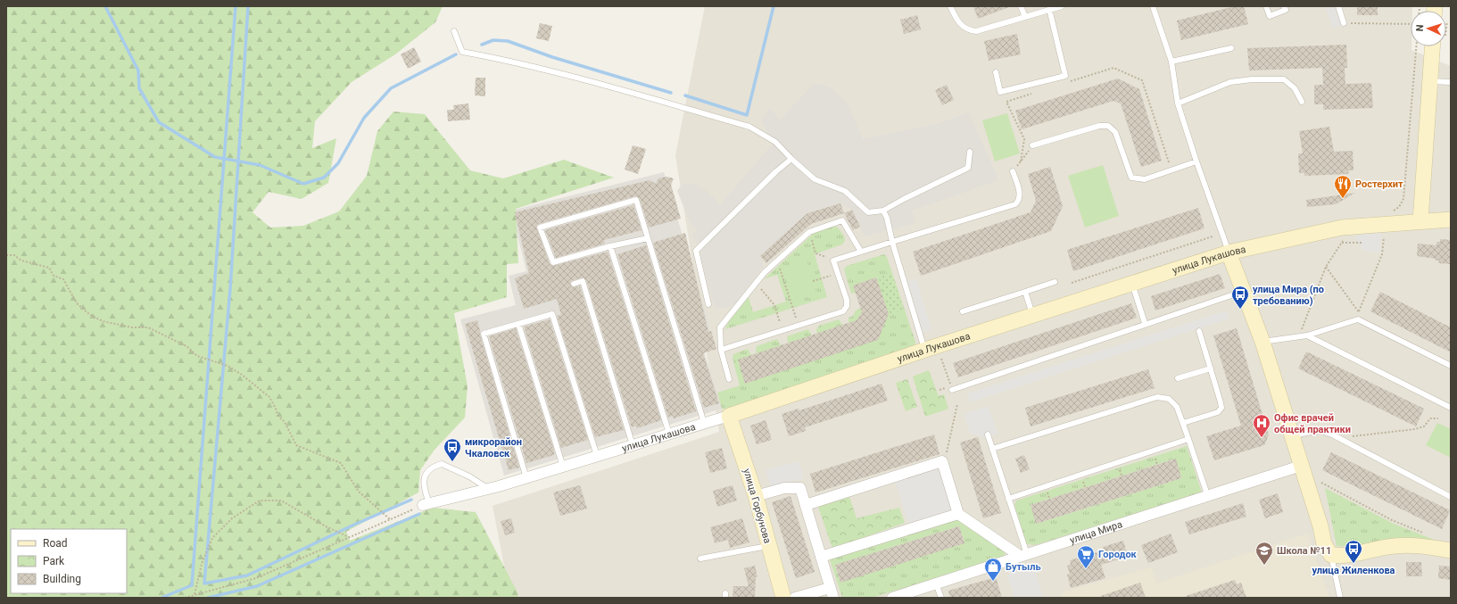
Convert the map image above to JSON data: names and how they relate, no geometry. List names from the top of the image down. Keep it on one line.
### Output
{"streets":{"street":["улица Лукашова","улица Горбунова","улица Мира"]},"crossings":[["улица Лукашова","улица Горбунова"]],"places":{"restaurant":["Ростерхит"],"bus stop":["улица Мира (по требованию)","микрорайон Чкаловск","улица Жиленкова"],"hospital":["Офис врачей общей практики"],"school or university":["Школа №11"],"supermarket":["Городок"],"shop":["Бутыль"]},"legend":["Road","Park","Building"],"north":"left"}
